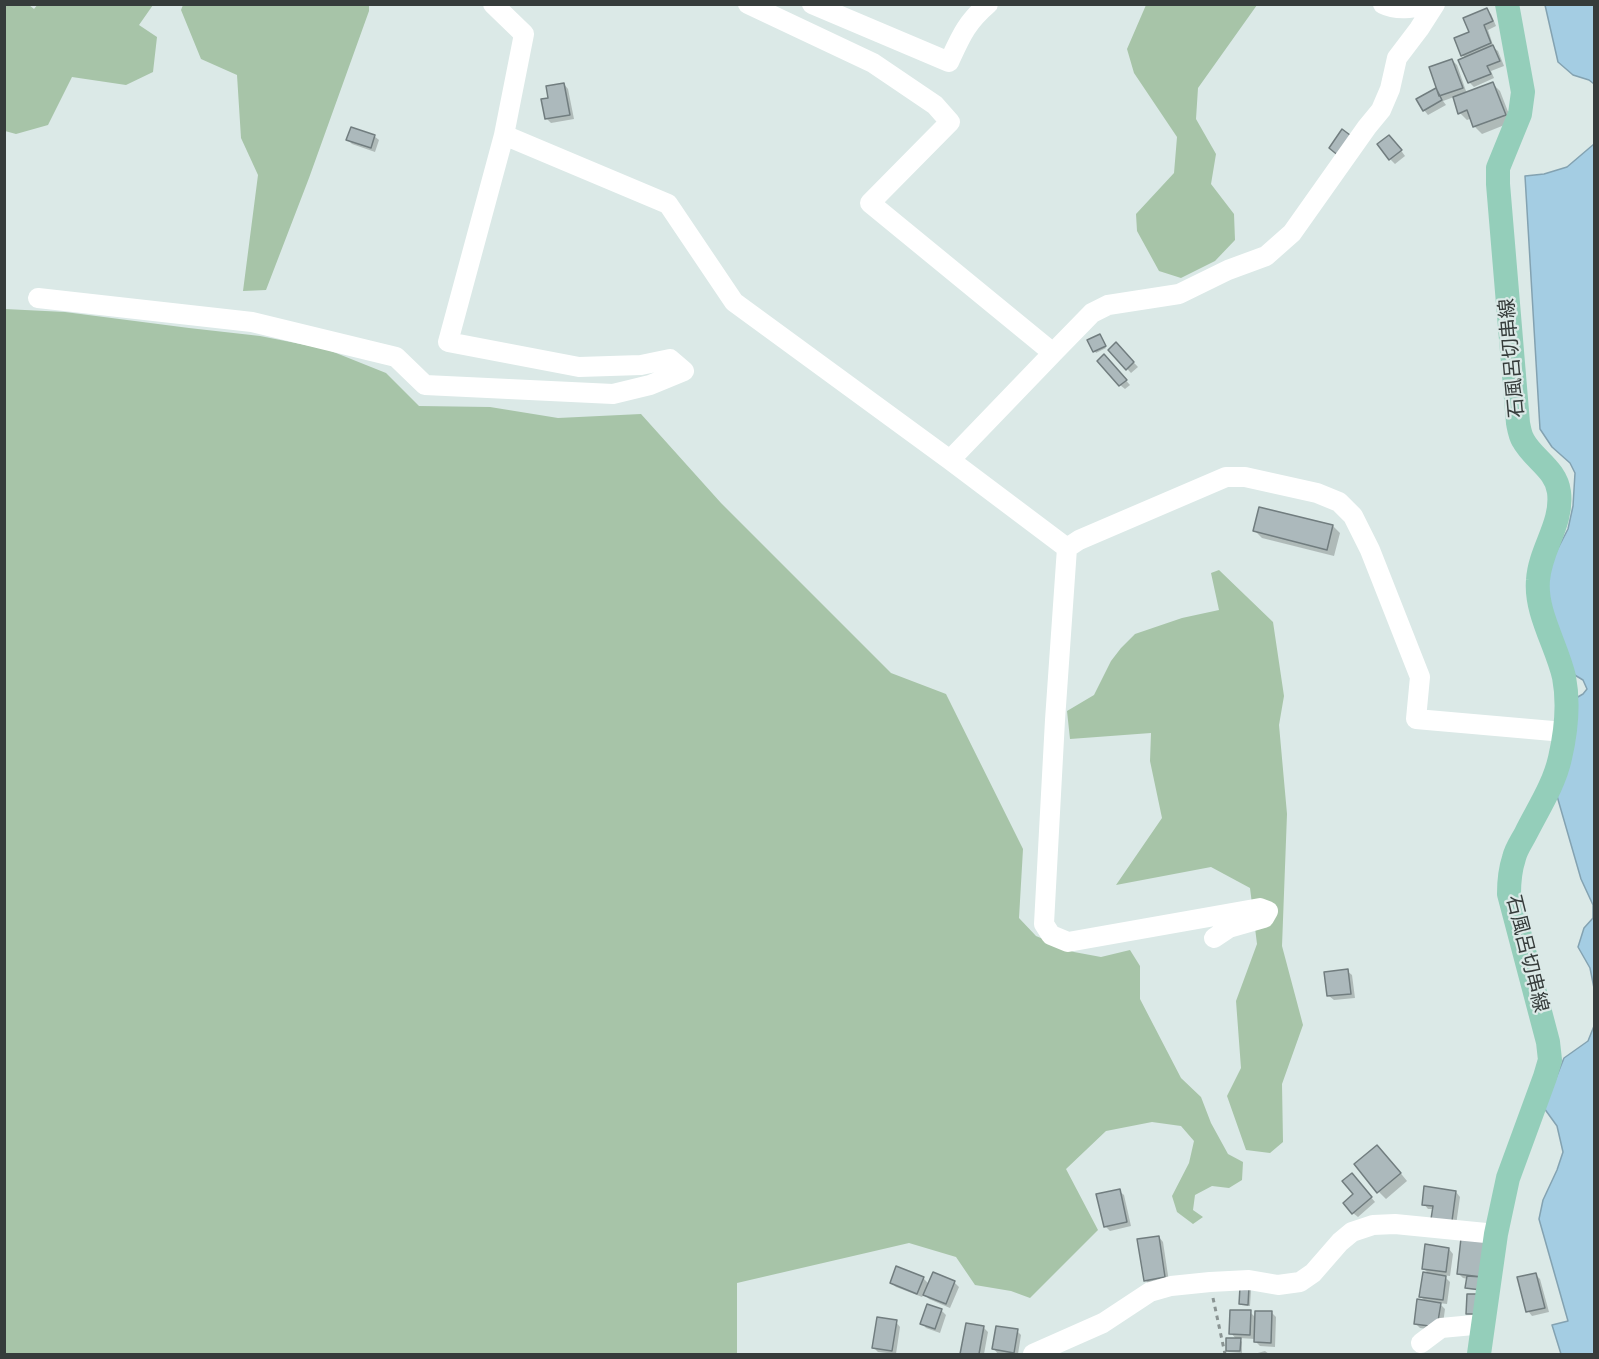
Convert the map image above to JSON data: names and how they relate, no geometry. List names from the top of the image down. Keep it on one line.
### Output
{"streets":{"main road":["石風呂切串線"]}}
